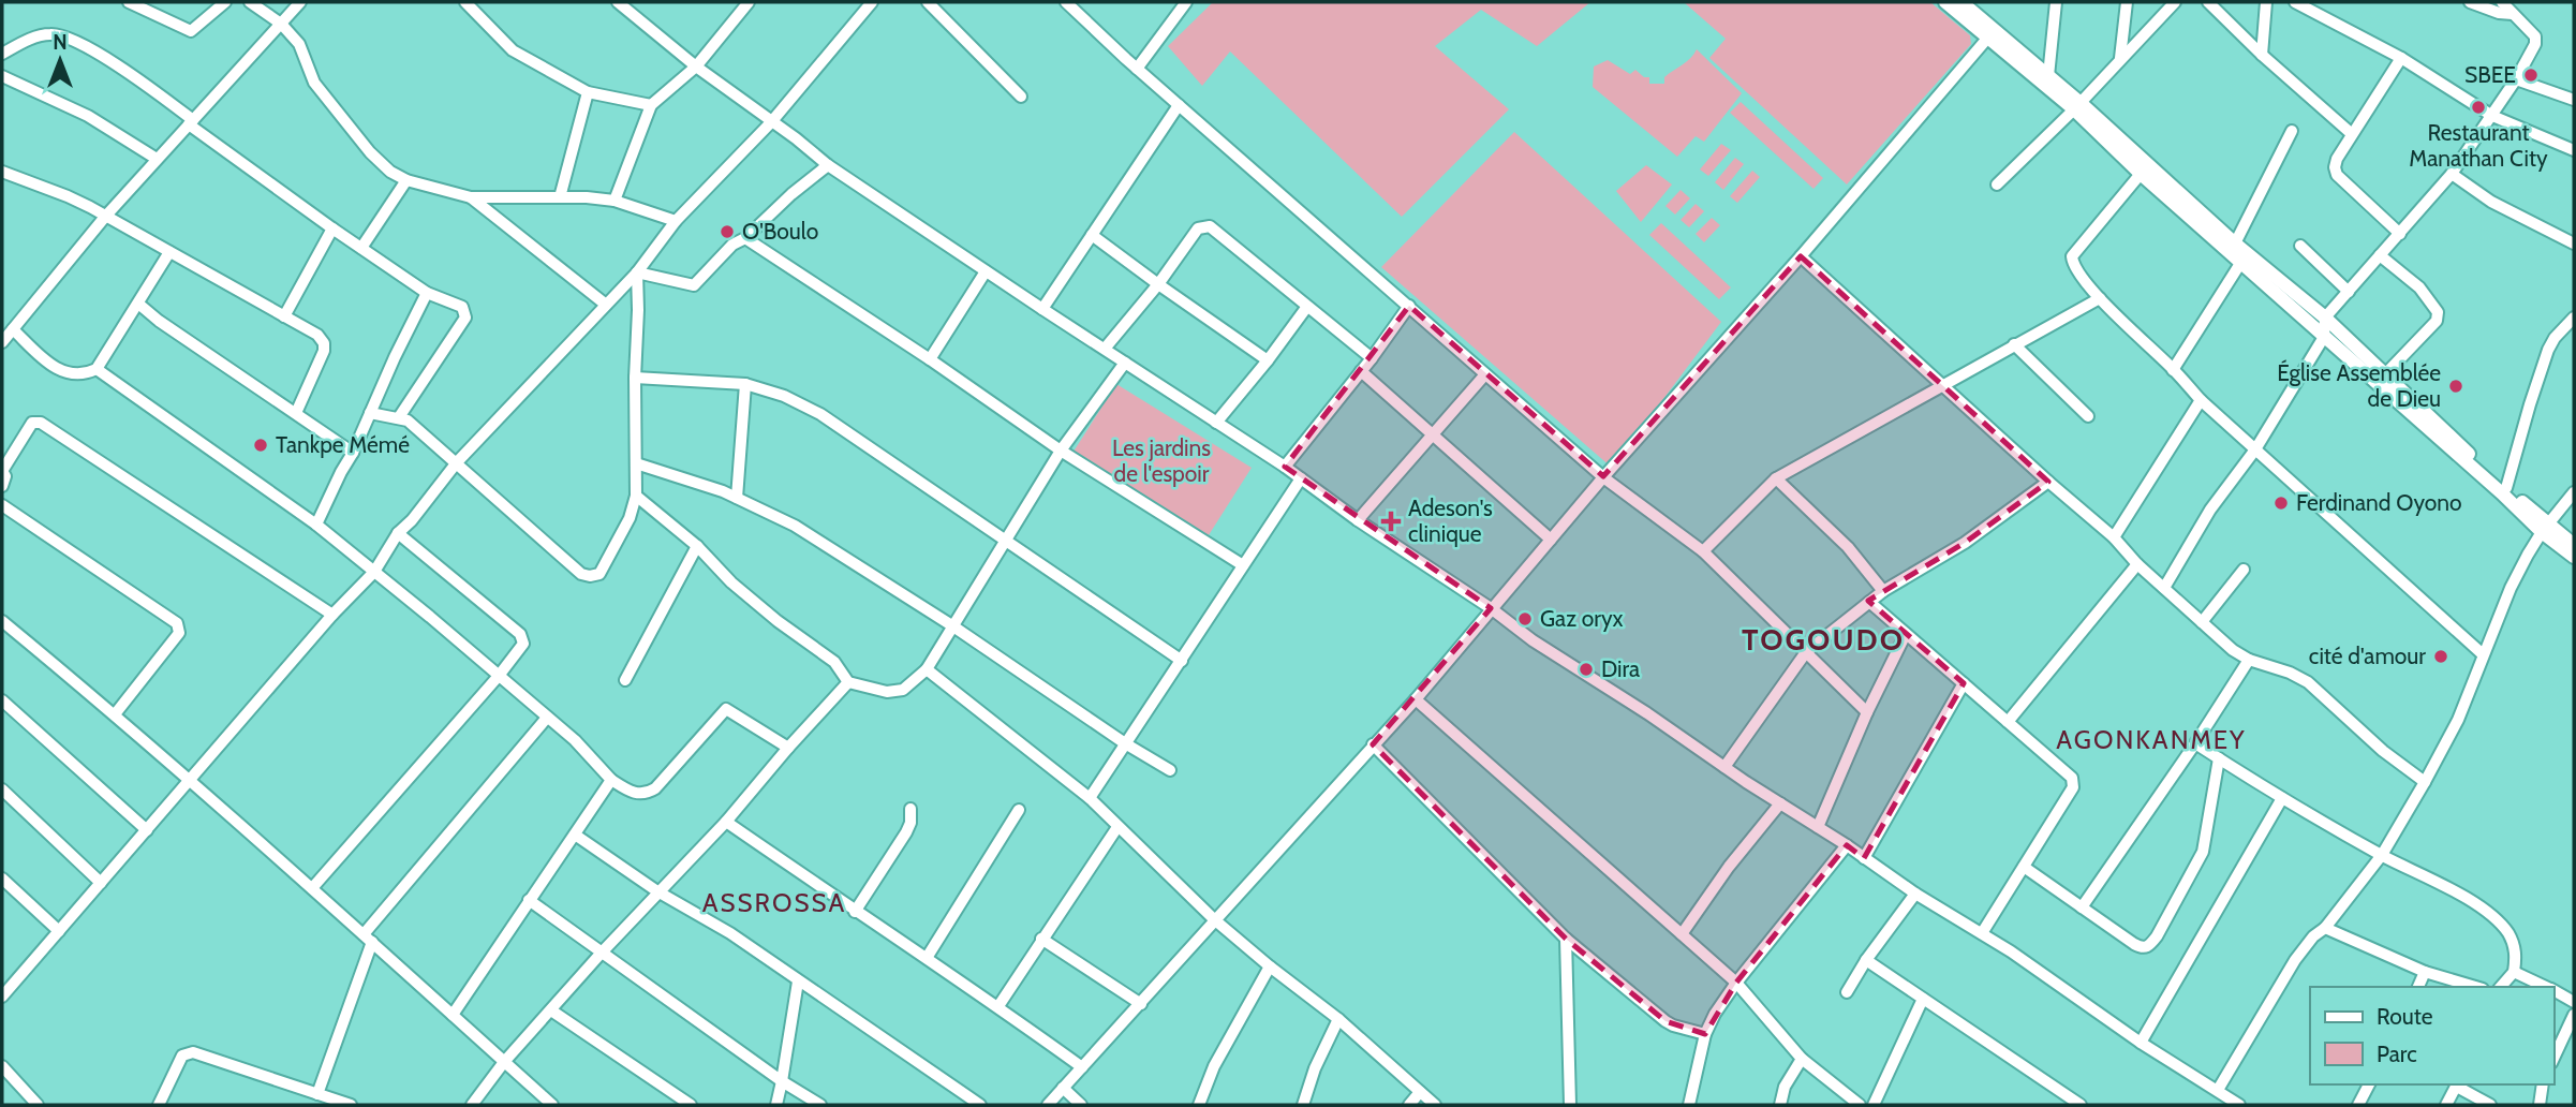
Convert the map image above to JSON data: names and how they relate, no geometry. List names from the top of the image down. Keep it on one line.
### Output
{"districts":["TOGOUDO","AGONKANMEY","ASSROSSA"],"parks":["Les jardins de l'espoir"],"places":{"other":["SBEE","Restaurant Manathan City","O'Boulo","Église Assemblée de Dieu","Tankpe Mémé","Ferdinand Oyono","Gaz oryx","cité d'amour","Dira"],"health":["Adeson's clinique"]},"legend":["Route","Parc"],"north":"top"}
